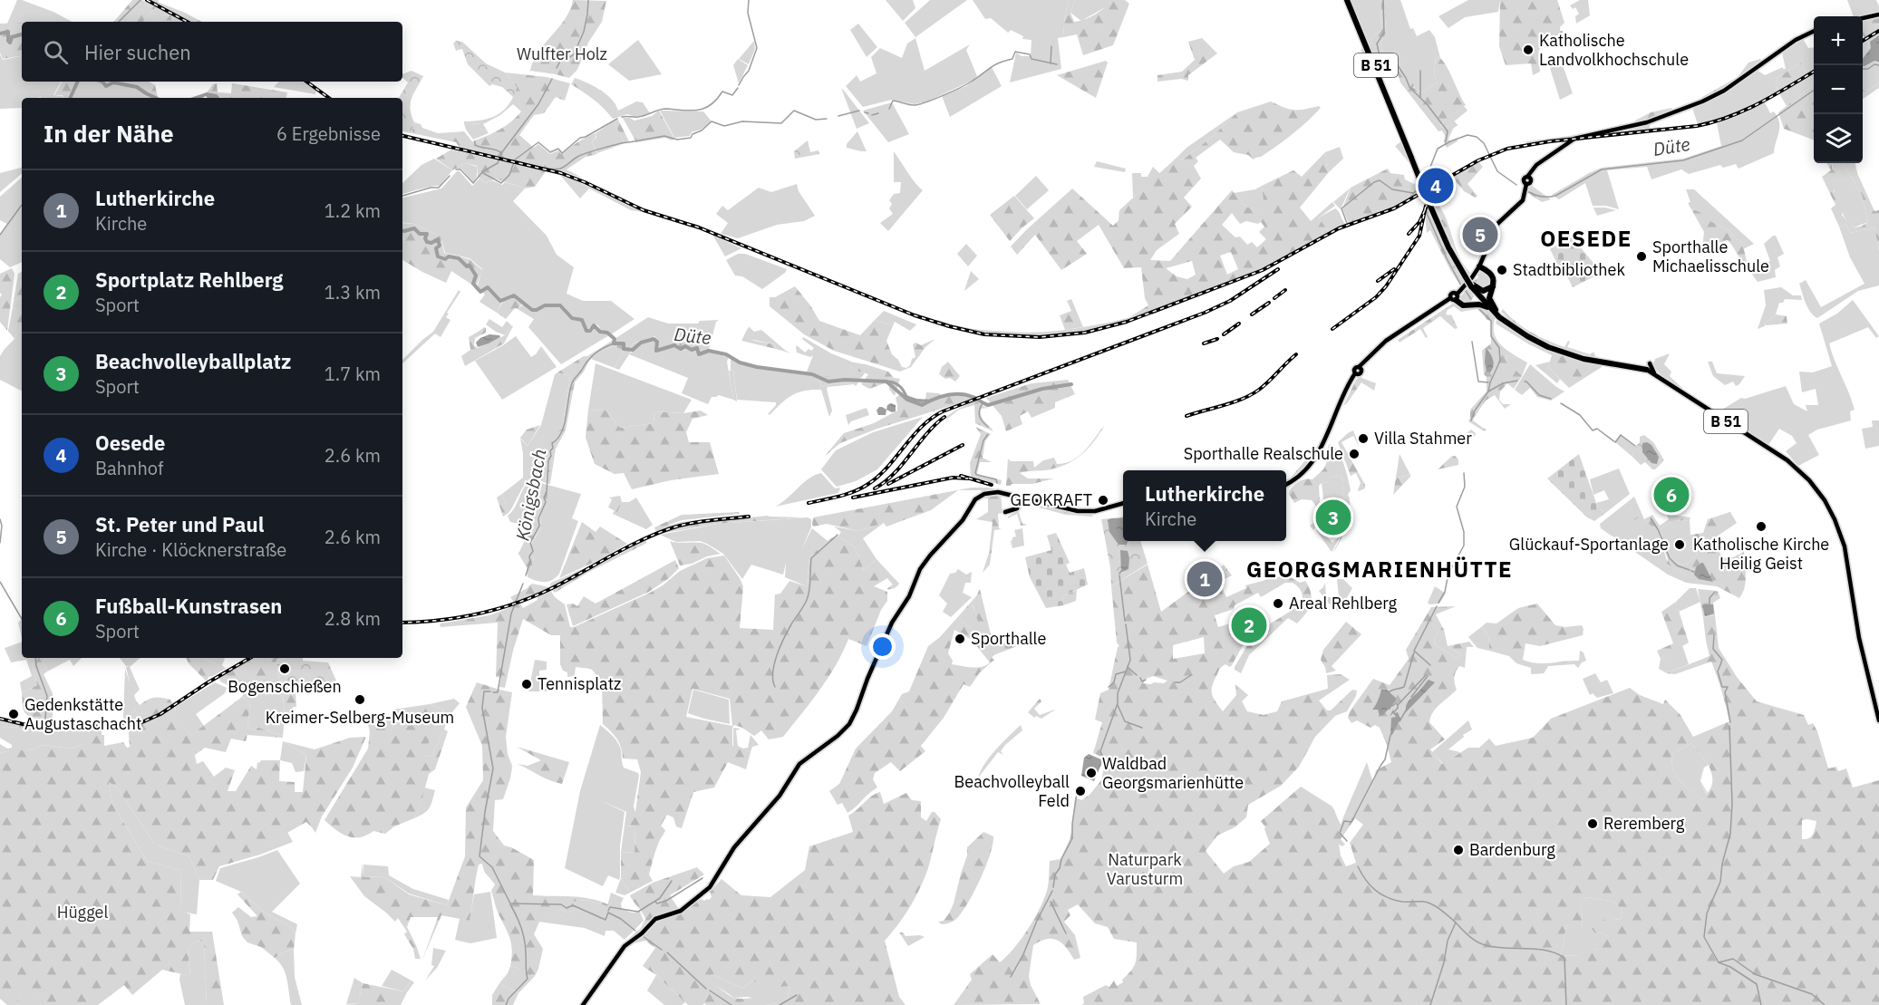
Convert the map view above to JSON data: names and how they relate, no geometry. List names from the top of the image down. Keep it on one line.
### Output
{"streets":{"highway":["B 51"]},"districts":["OESEDE","GEORGSMARIENHÜTTE"],"water":["Düte","Königsbach"],"parks":["Wulfter Holz","Naturpark Varusturm","Hüggel"],"places":["Katholische Landvolkhochschule","Sporthalle Michaelisschule","Stadtbibliothek","Villa Stahmer","Sporthalle Realschule","GEOKRAFT","Katholische Kirche Heilig Geist","Glückauf-Sportanlage","Areal Rehlberg","Sporthalle","Bogenschießen","Tennisplatz","Kreimer-Selberg-Museum","Gedenkstätte Augustaschacht","Waldbad Georgsmarienhütte","Beachvolleyball Feld","Reremberg","Bardenburg"],"page":{"map_buttons":["+","−"],"search":"Hier suchen","heading":["In der Nähe","6 Ergebnisse"],"pins":["4","5","6","3","1","2"],"list":[{"mark":"1","name":"Lutherkirche","note":"Kirche","value":"1.2 km"},{"mark":"2","name":"Sportplatz Rehlberg","note":"Sport","value":"1.3 km"},{"mark":"3","name":"Beachvolleyballplatz","note":"Sport","value":"1.7 km"},{"mark":"4","name":"Oesede","note":"Bahnhof","value":"2.6 km"},{"mark":"5","name":"St. Peter und Paul","note":"Kirche · Klöcknerstraße","value":"2.6 km"},{"mark":"6","name":"Fußball-Kunstrasen","note":"Sport","value":"2.8 km"}],"popup":["Lutherkirche","Kirche"]}}
